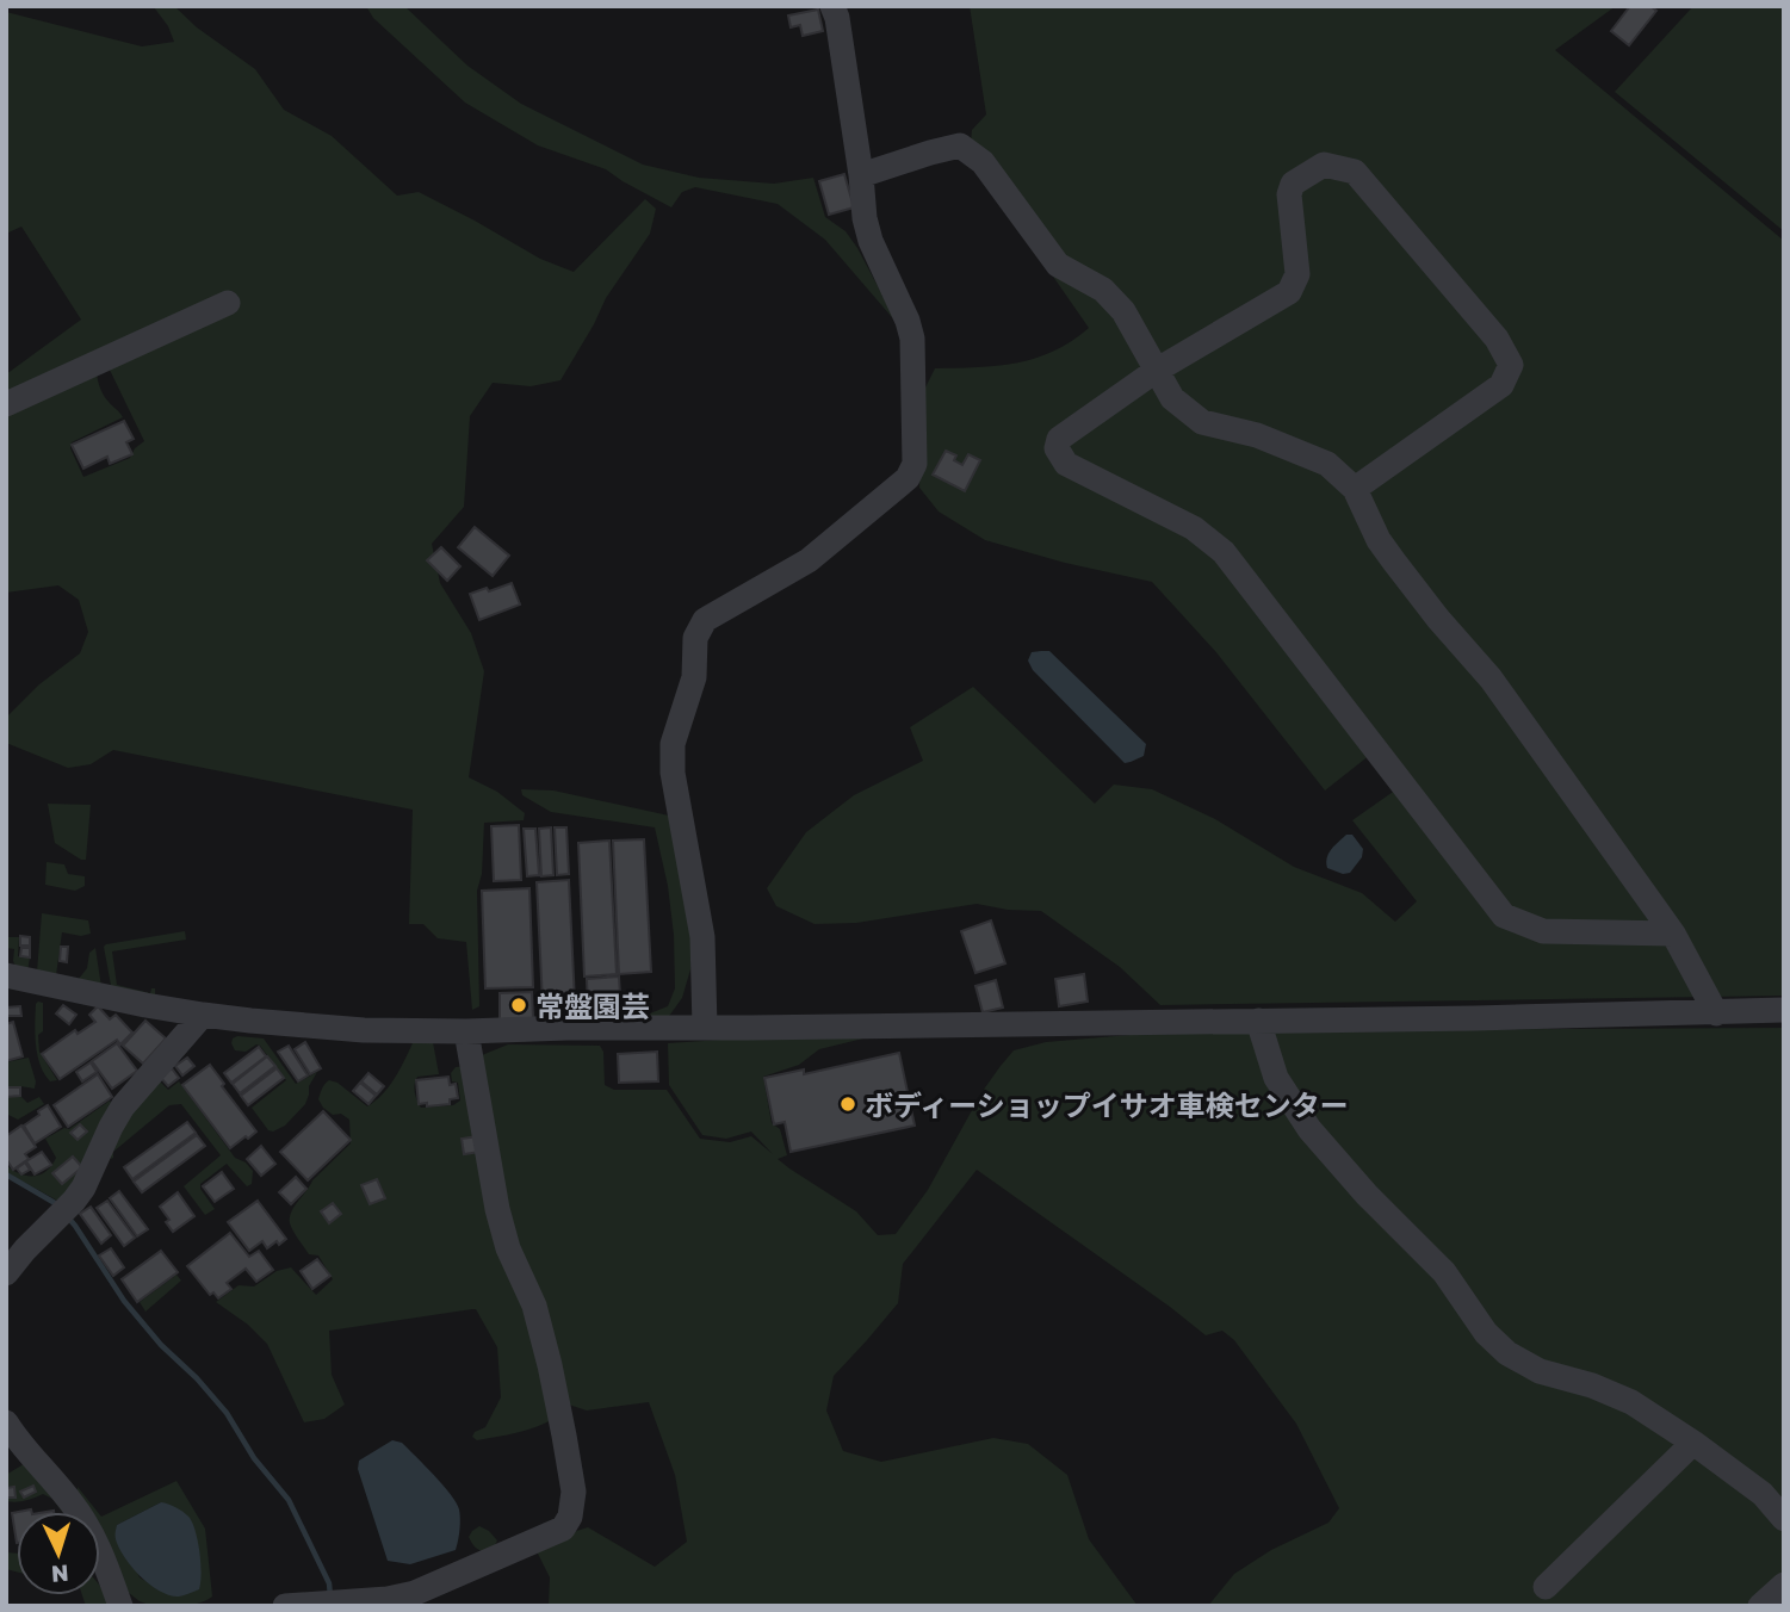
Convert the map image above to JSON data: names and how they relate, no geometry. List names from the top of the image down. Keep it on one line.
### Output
{"places":["常盤園芸","ボディーショップイサオ車検センター"],"north":"bottom"}
